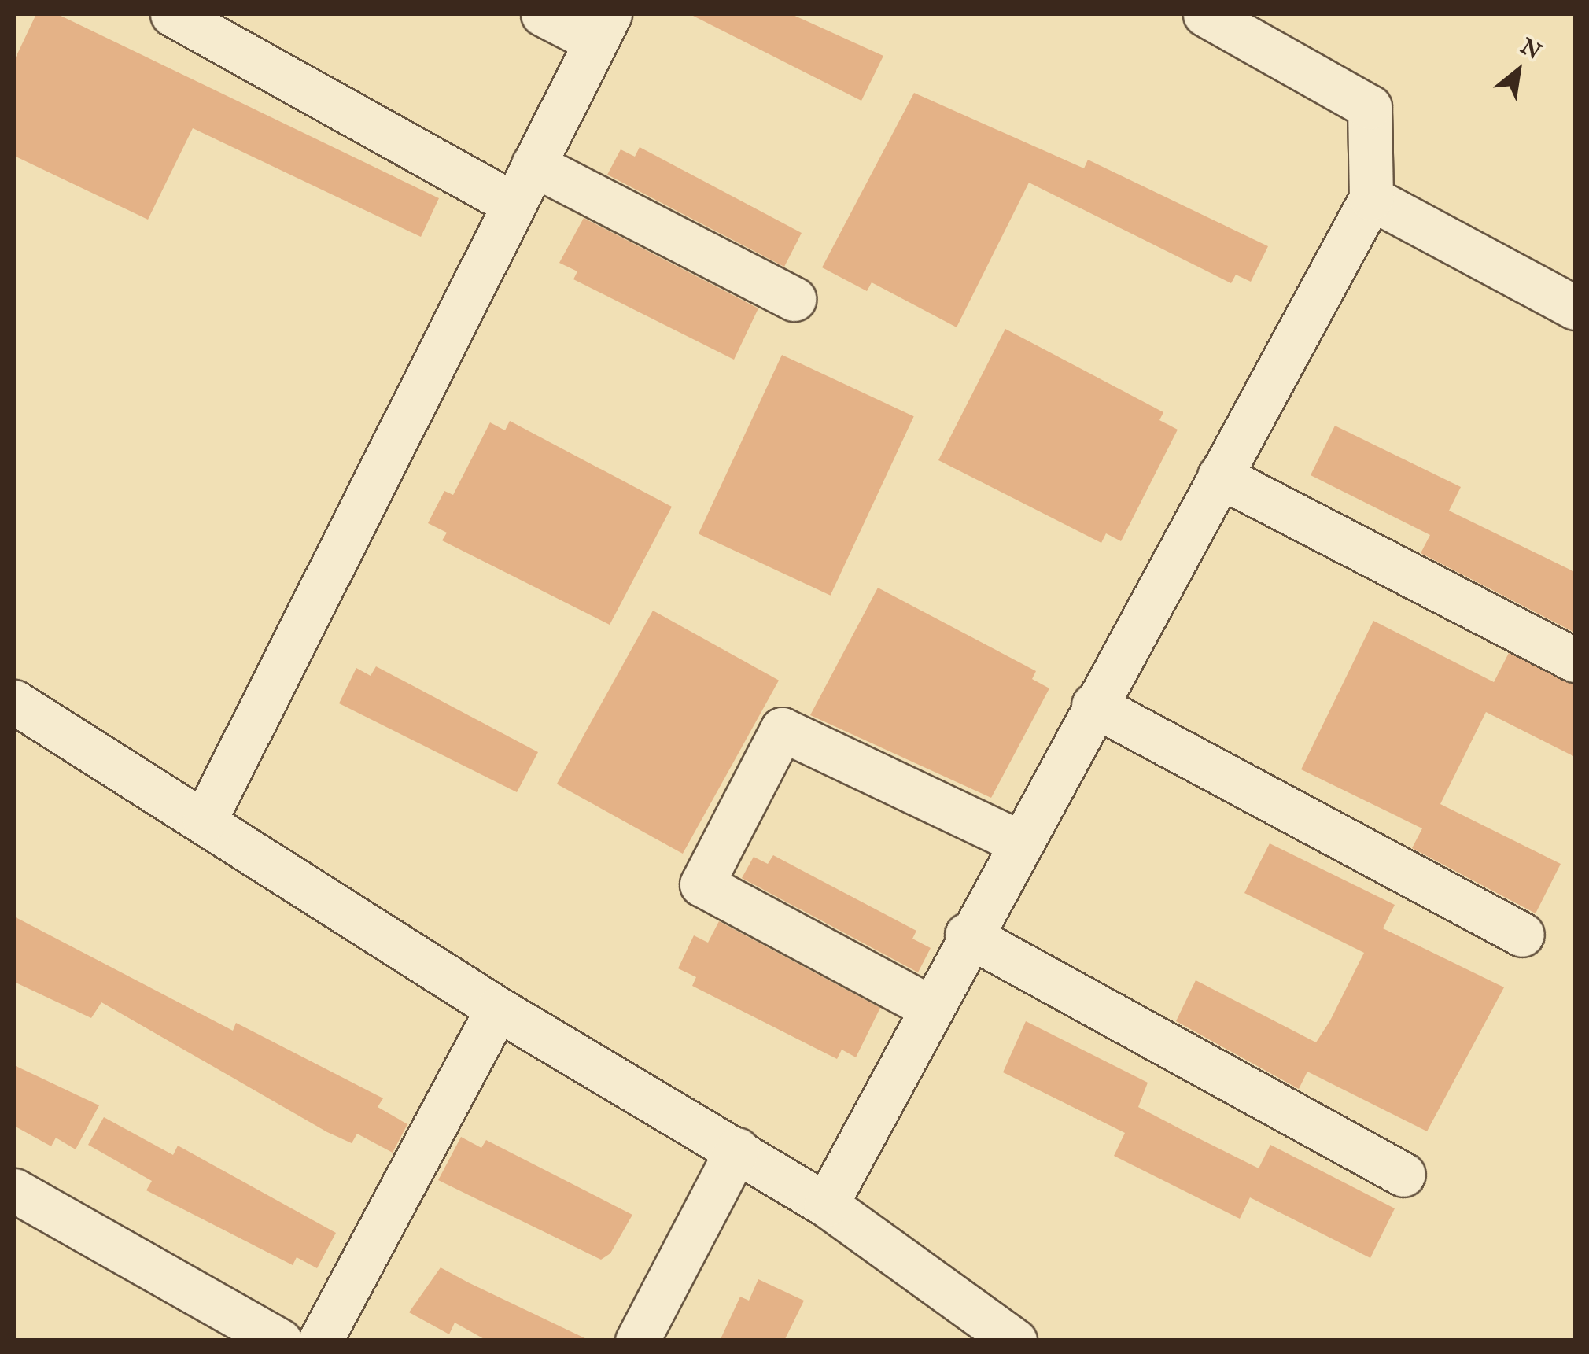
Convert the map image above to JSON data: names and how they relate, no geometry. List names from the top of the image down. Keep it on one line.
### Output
{"north":"top right"}
